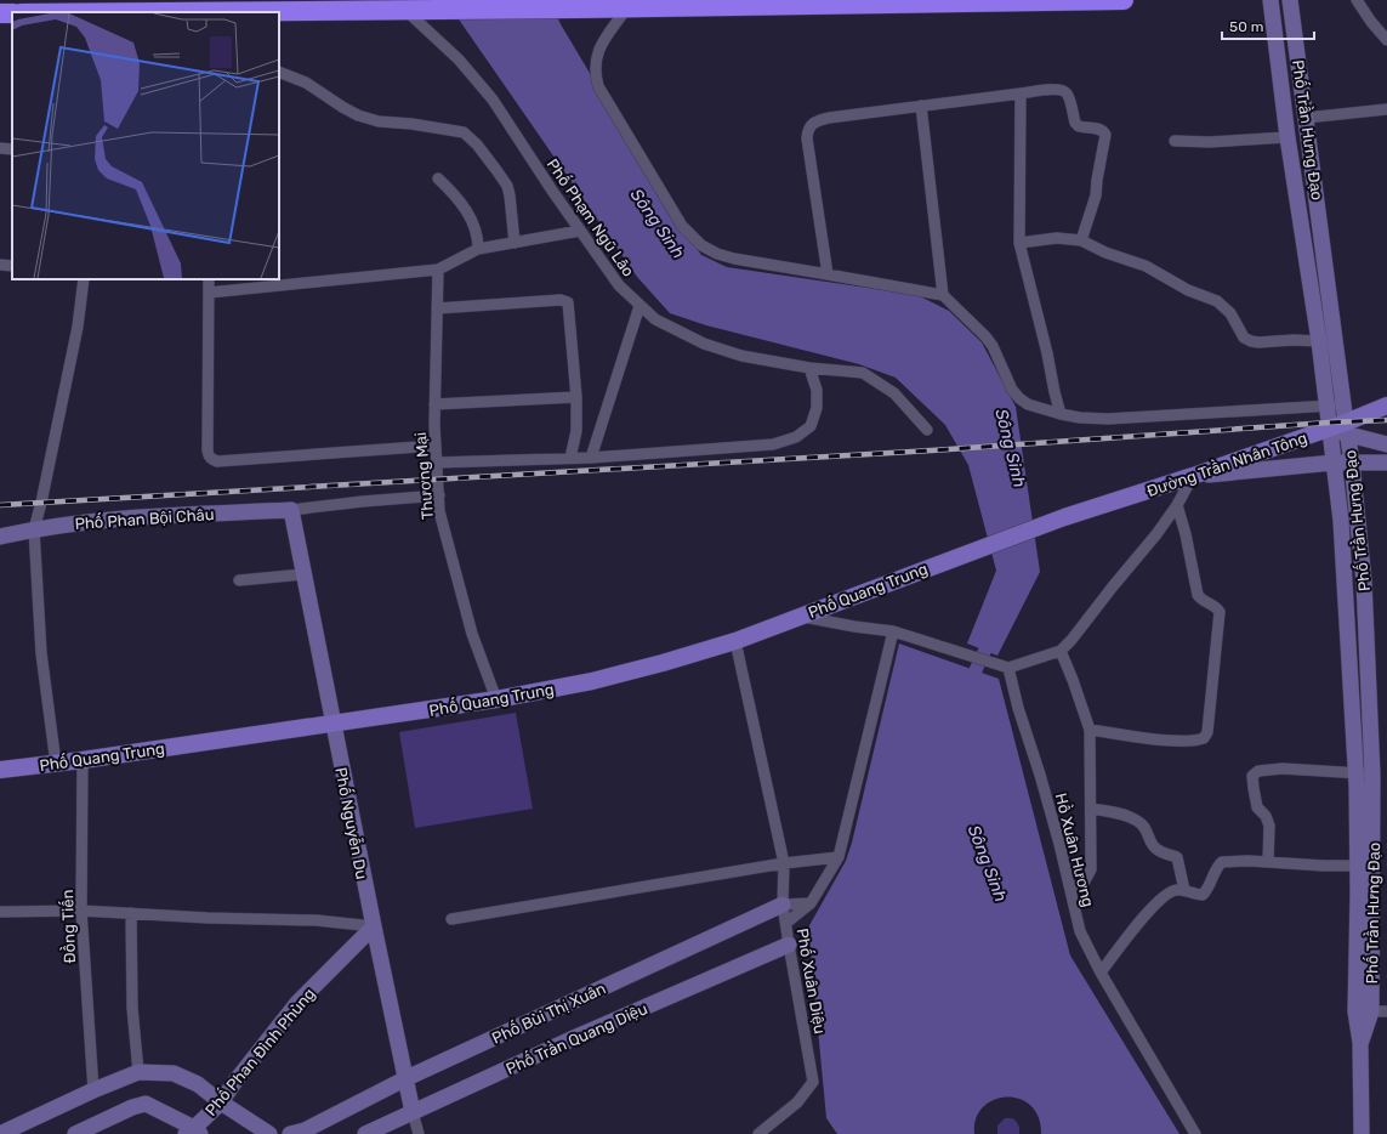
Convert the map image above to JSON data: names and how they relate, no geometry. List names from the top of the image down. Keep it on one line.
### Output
{"streets":{"main road":["Phố Trần Hưng Đạo","Đường Trần Nhân Tông","Phố Phan Bội Châu","Phố Quang Trung","Phố Nguyễn Du","Phố Bùi Thị Xuân","Phố Trần Quang Diệu","Phố Phan Đình Phùng"],"street":["Phố Phạm Ngũ Lão","Thương Mại","Hồ Xuân Hương","Đồng Tiến","Phố Xuân Diệu"]},"crossings":[["Phố Trần Hưng Đạo","Đường Trần Nhân Tông"],["Đường Trần Nhân Tông","Phố Quang Trung"],["Thương Mại","Phố Quang Trung"],["Phố Phan Bội Châu","Phố Nguyễn Du"],["Phố Quang Trung","Phố Nguyễn Du"],["Phố Quang Trung","Đồng Tiến"],["Phố Nguyễn Du","Phố Bùi Thị Xuân"],["Phố Nguyễn Du","Phố Trần Quang Diệu"],["Phố Nguyễn Du","Phố Phan Đình Phùng"],["Phố Xuân Diệu","Phố Bùi Thị Xuân"],["Phố Xuân Diệu","Phố Trần Quang Diệu"]],"water":["Sông Sinh"],"scale_bar":"50 m"}
